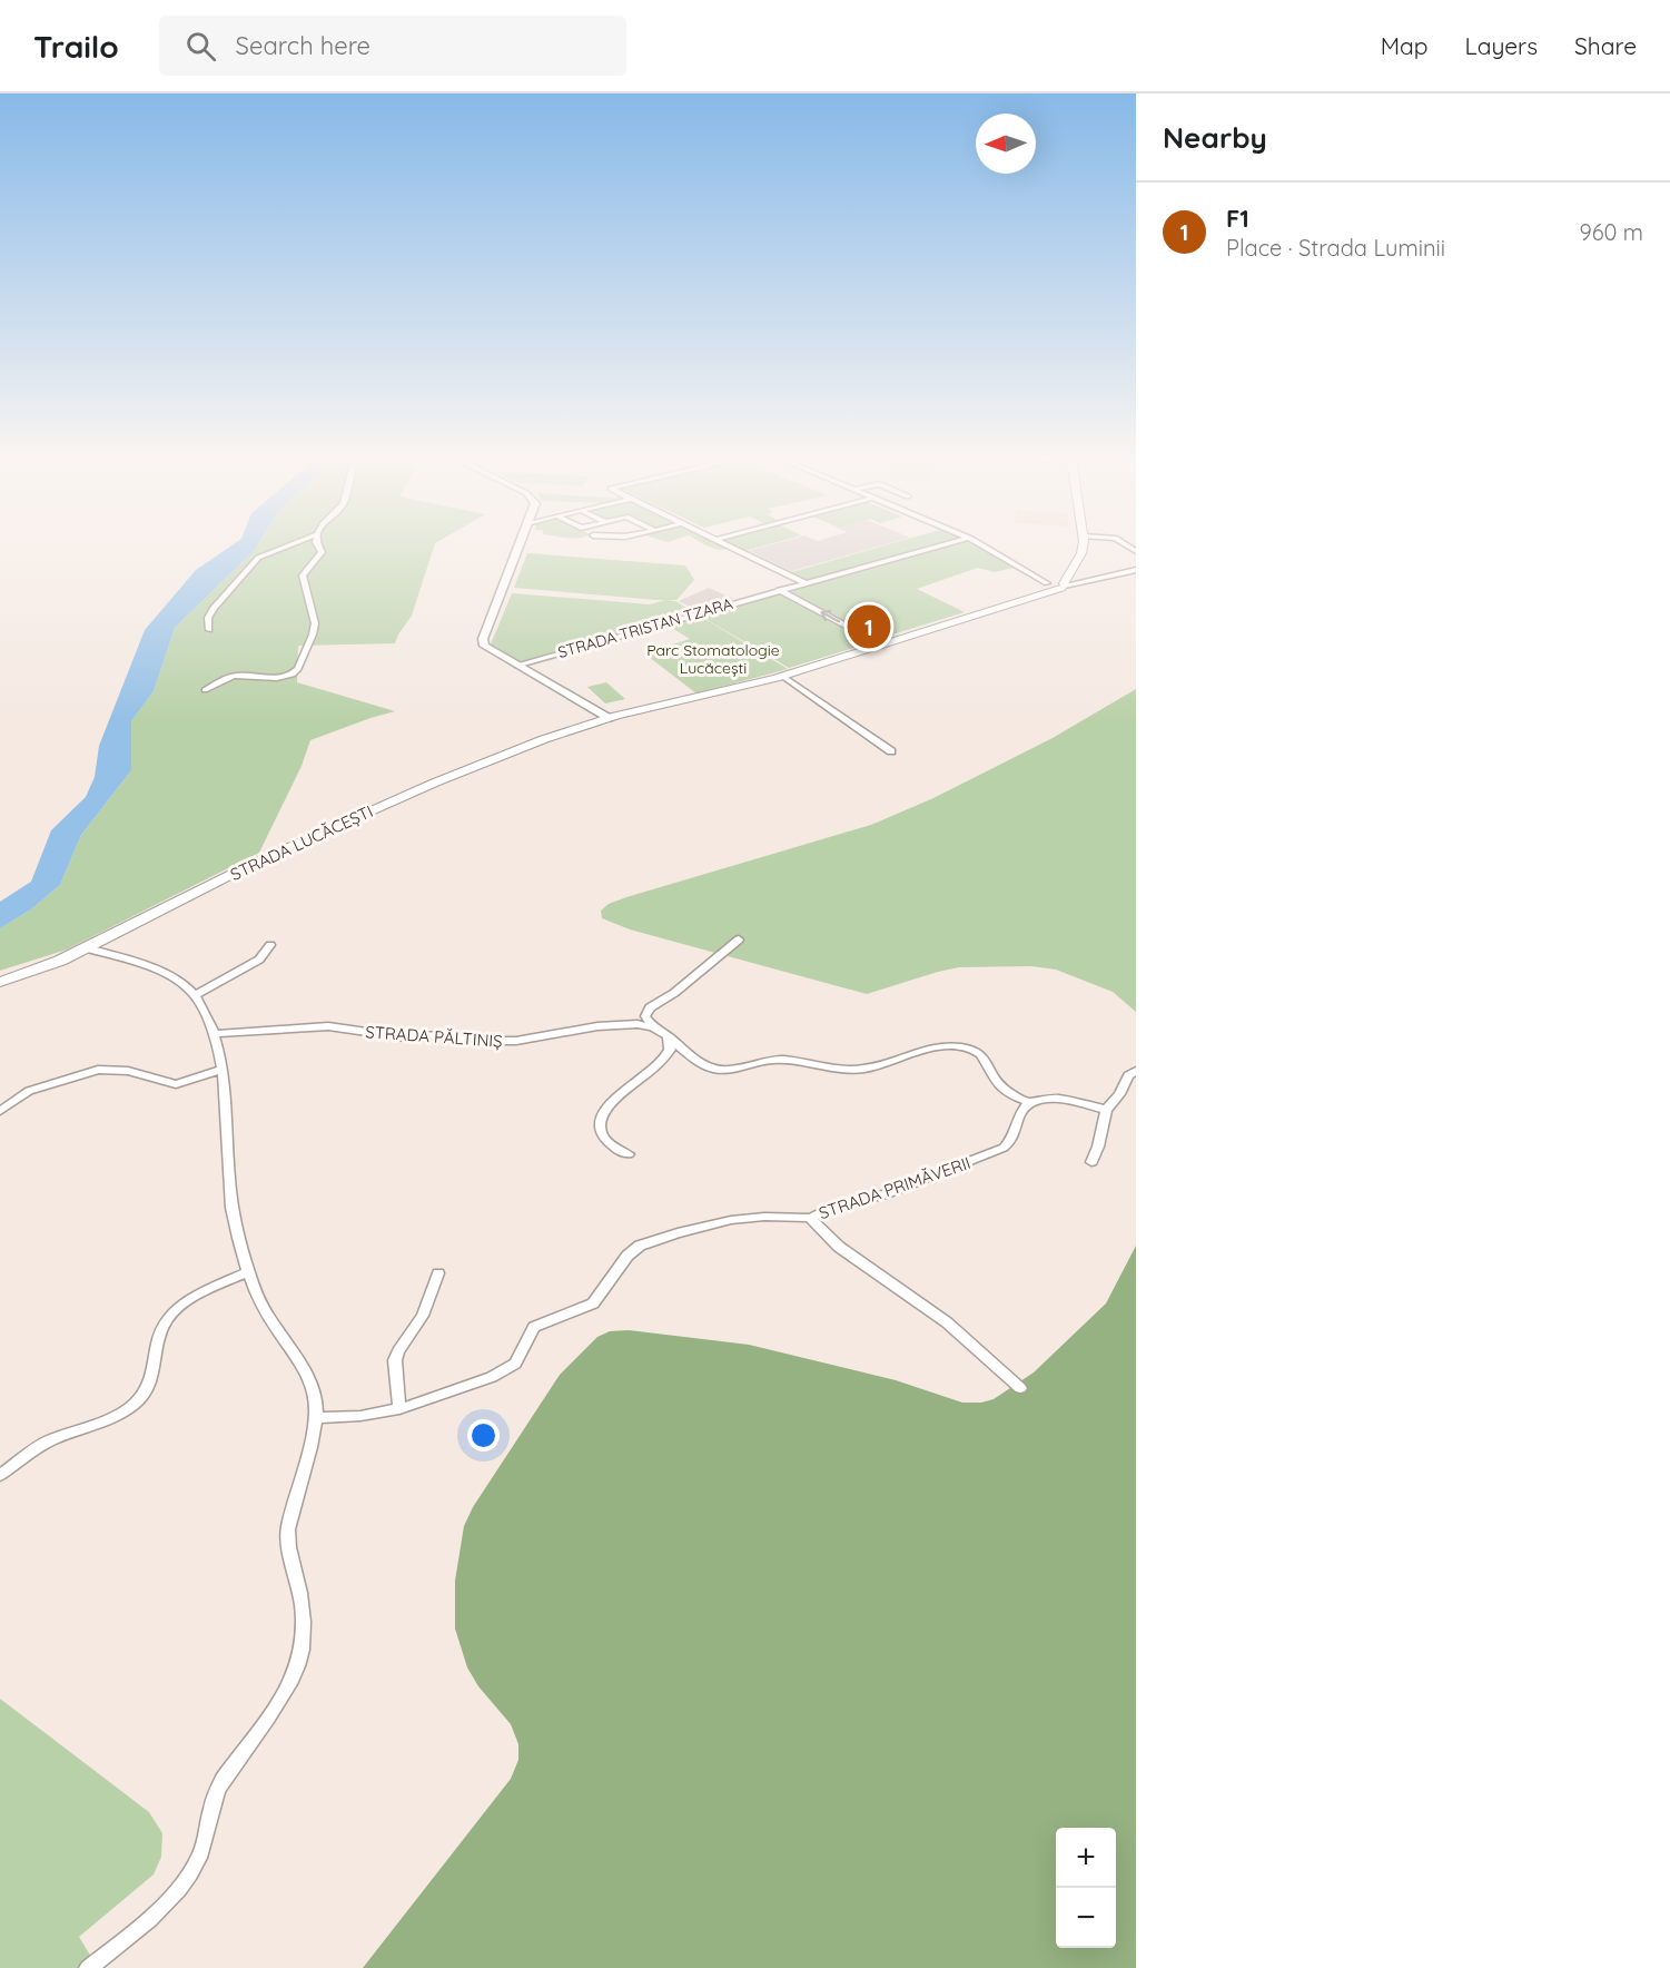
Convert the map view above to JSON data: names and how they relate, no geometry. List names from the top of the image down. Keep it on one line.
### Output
{"streets":{"main road":["STRADA LUCĂCEȘTI"],"street":["STRADA TRISTAN TZARA","STRADA PĂLTINIȘ","STRADA PRIMĂVERII"]},"parks":["Parc Stomatologie Lucăcești"],"north":"left","page":{"header":"Trailo","search":"Search here","nav":["Map","Layers","Share"],"heading":"Nearby","list":[{"mark":"1","name":"F1","note":"Place · Strada Luminii","value":"960 m"}],"pins":"1","map_buttons":["+","−"]}}
